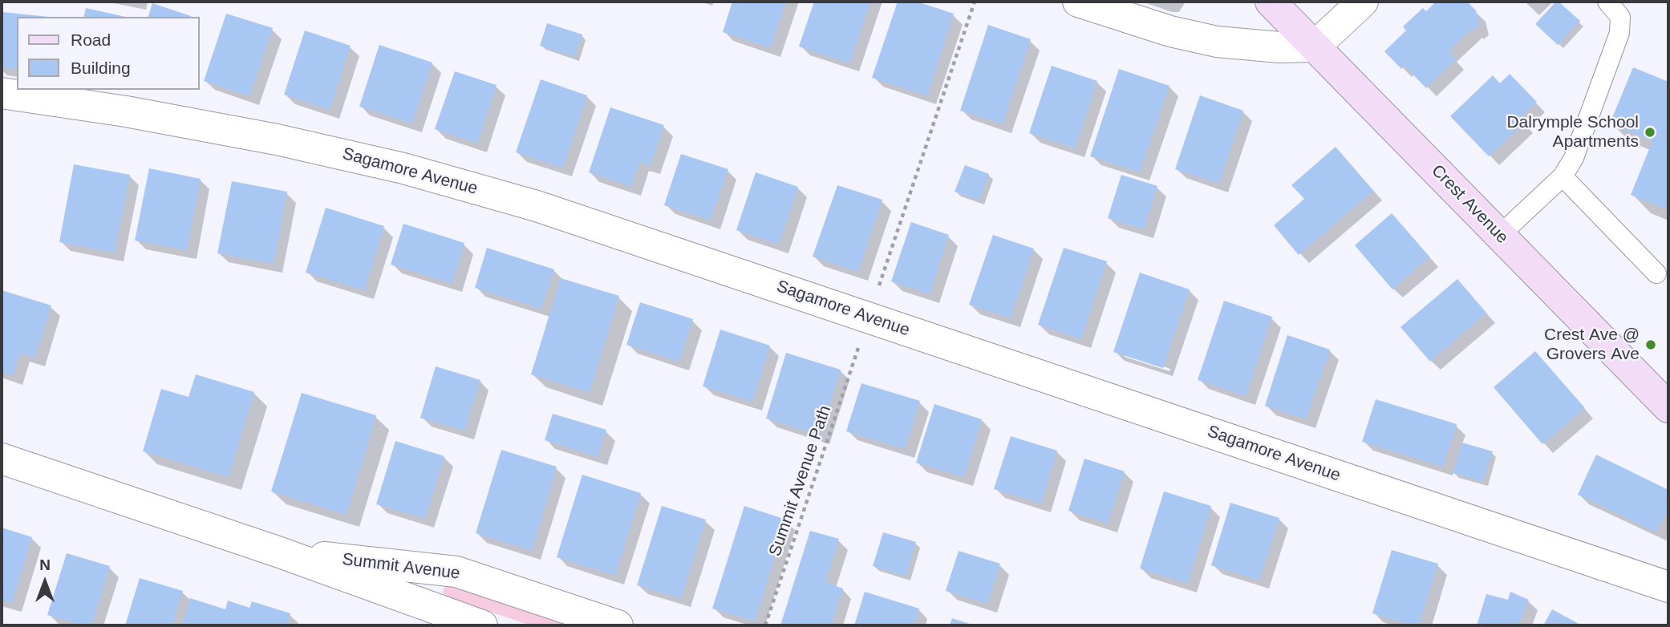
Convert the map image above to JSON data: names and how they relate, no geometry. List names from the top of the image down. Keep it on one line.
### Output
{"streets":{"main road":["Crest Avenue"],"street":["Sagamore Avenue","Summit Avenue"],"path":["Summit Avenue Path"]},"places":["Dalrymple School Apartments","Crest Ave @ Grovers Ave"],"legend":["Road","Building"],"north":"top"}
